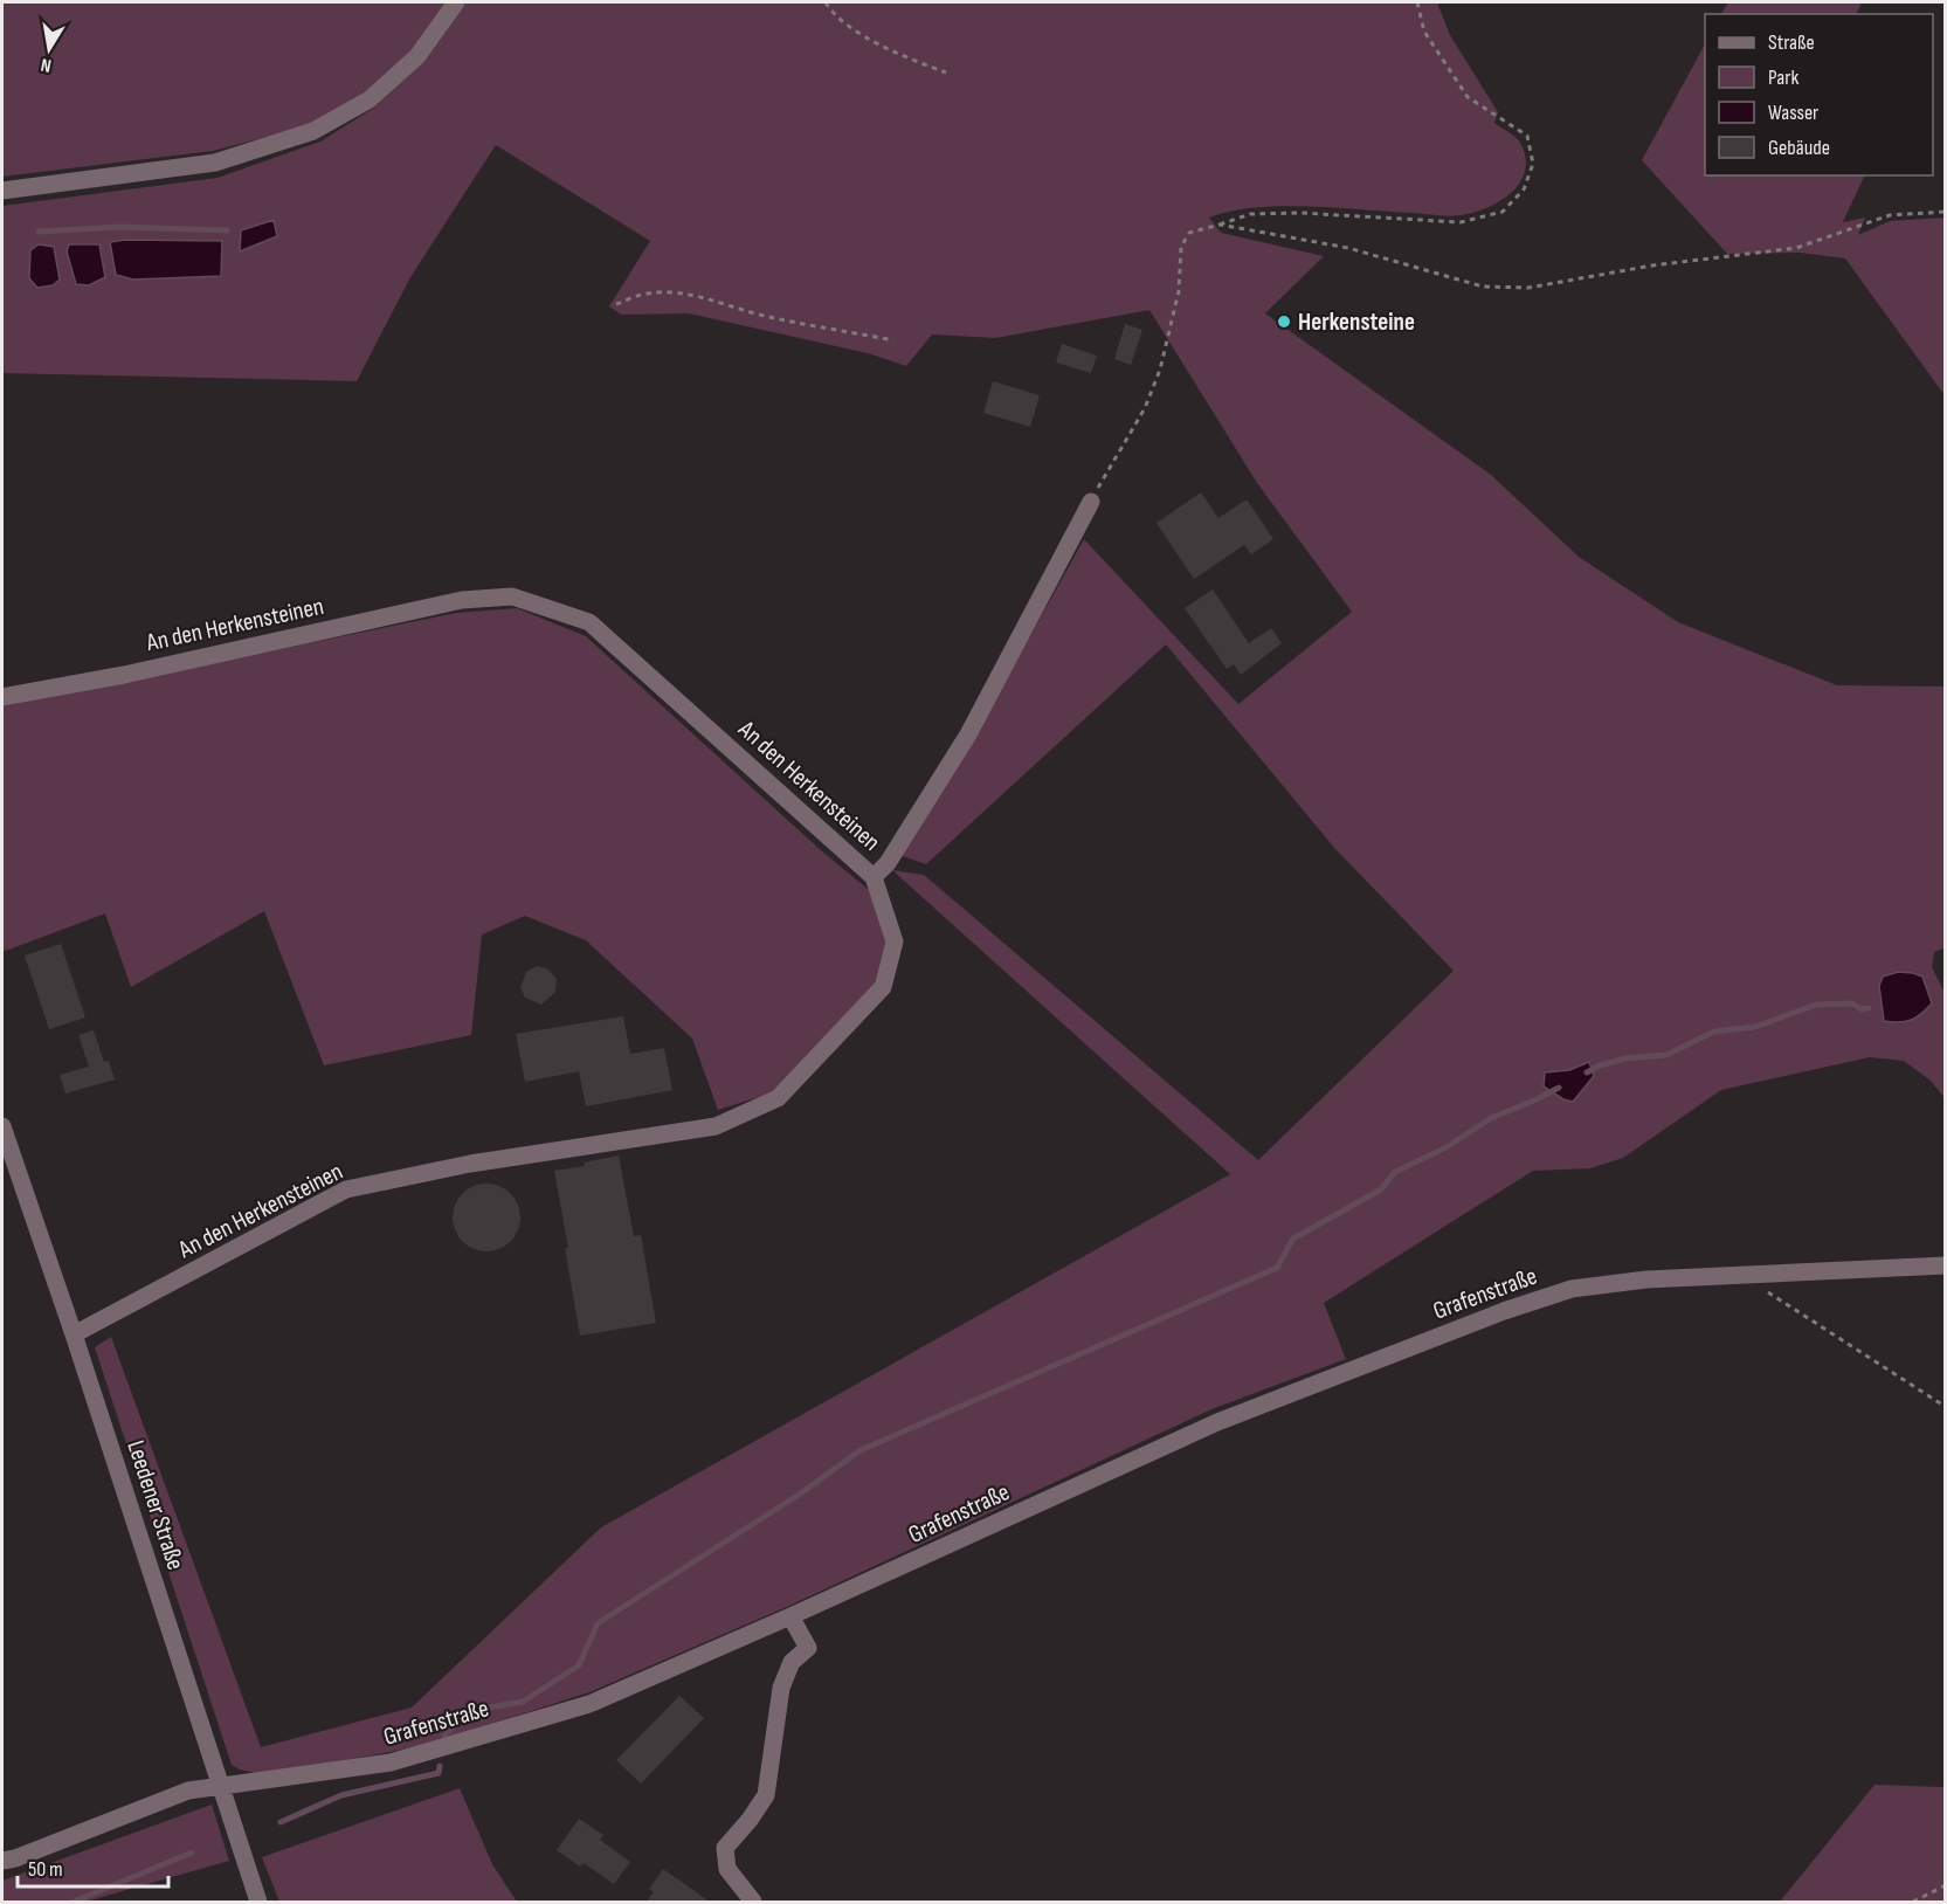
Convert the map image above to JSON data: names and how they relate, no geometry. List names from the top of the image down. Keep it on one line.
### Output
{"streets":{"street":["An den Herkensteinen","Grafenstraße","Leedener Straße"]},"crossings":[["An den Herkensteinen","Leedener Straße"],["Grafenstraße","Leedener Straße"]],"places":["Herkensteine"],"legend":["Straße","Park","Wasser","Gebäude"],"scale_bar":"50 m","north":"bottom"}
